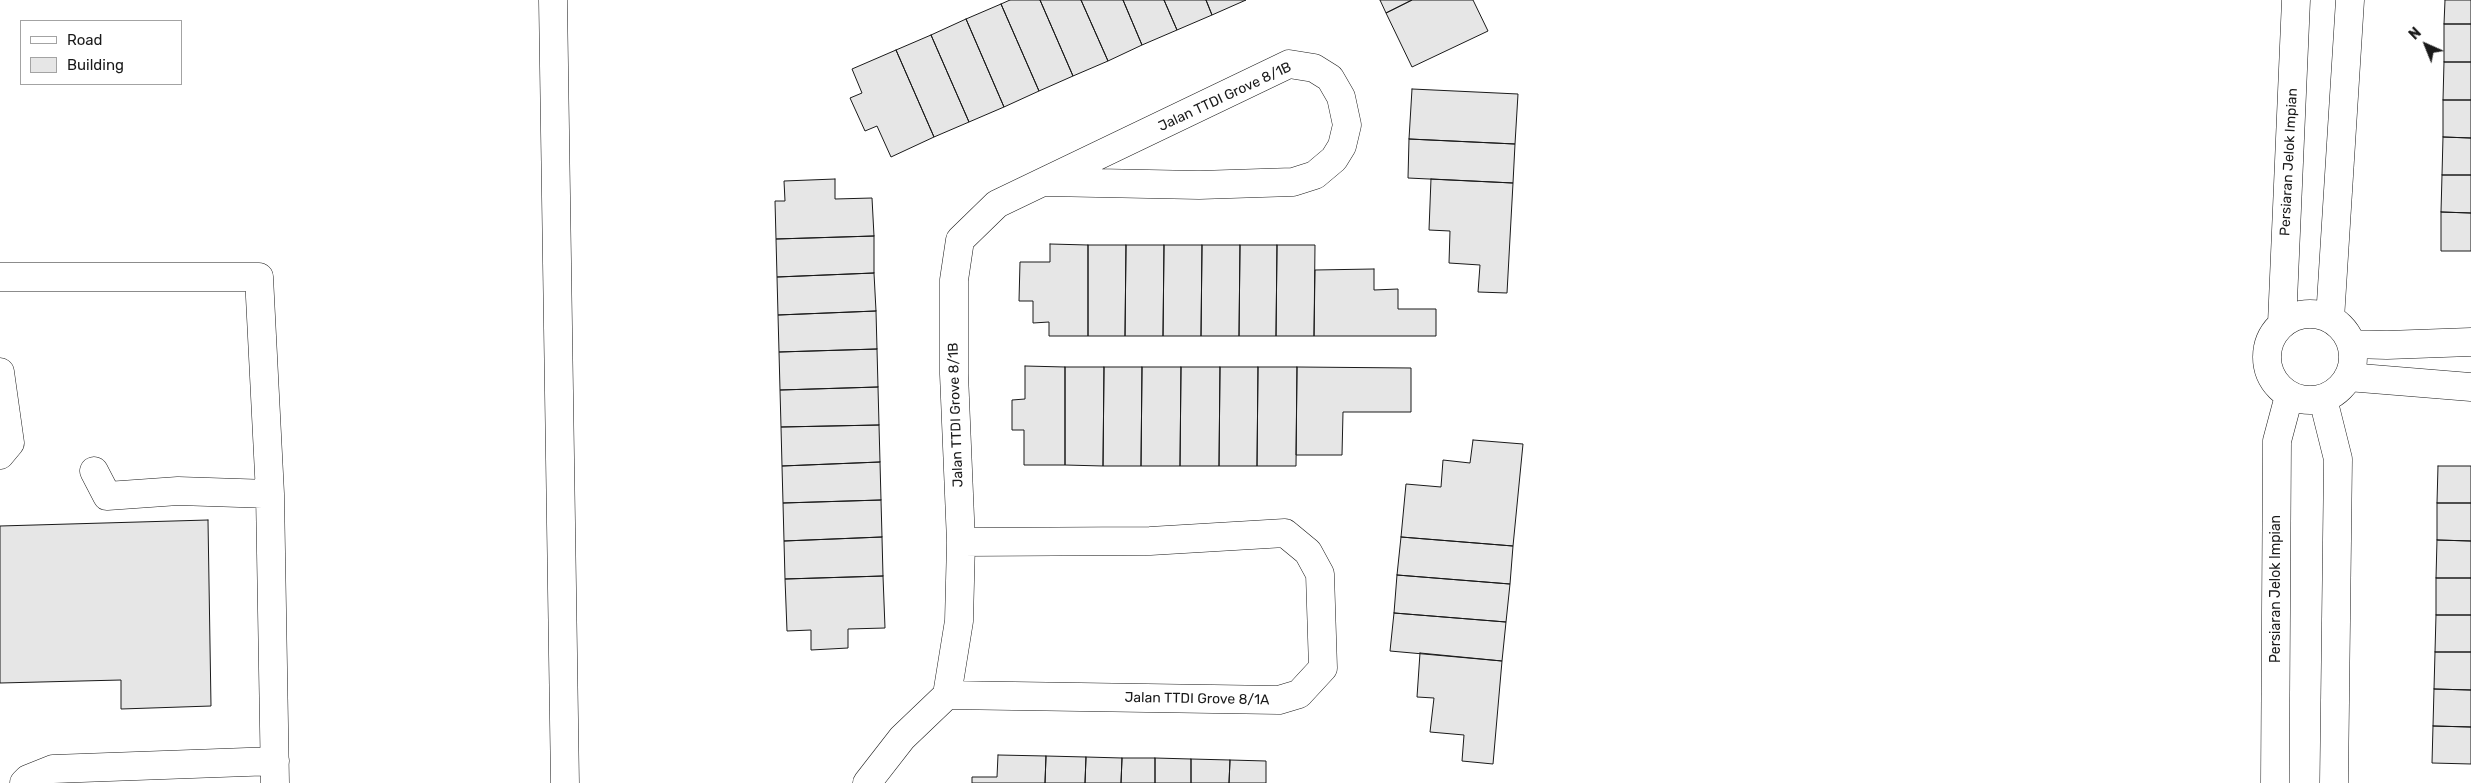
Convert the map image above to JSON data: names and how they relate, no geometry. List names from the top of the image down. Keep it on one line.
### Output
{"streets":{"street":["Jalan TTDI Grove 8/1B","Persiaran Jelok Impian","Jalan TTDI Grove 8/1A"]},"crossings":[["Jalan TTDI Grove 8/1B","Jalan TTDI Grove 8/1A"]],"legend":["Road","Building"],"north":"top left"}
